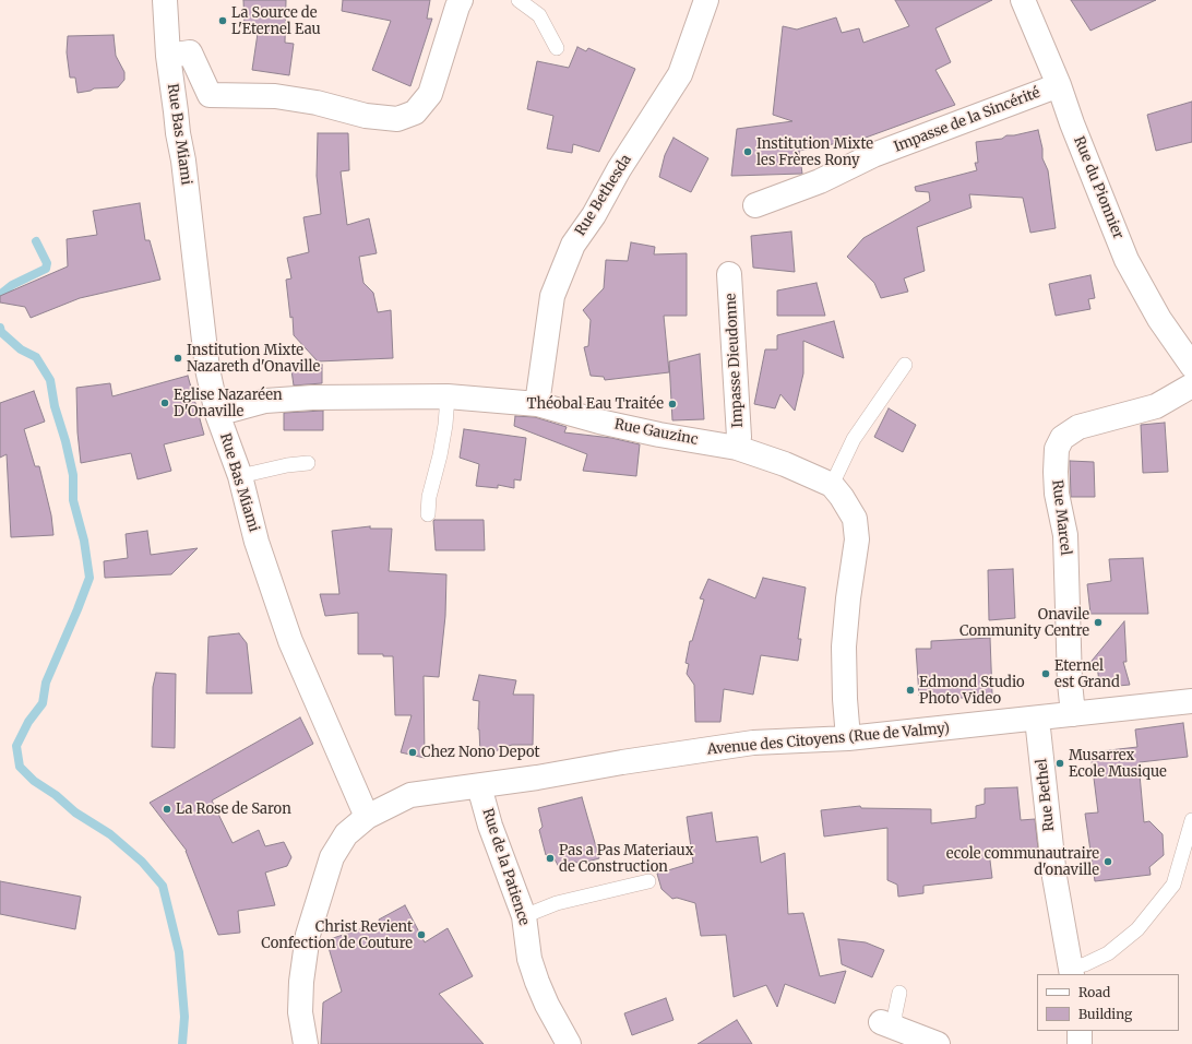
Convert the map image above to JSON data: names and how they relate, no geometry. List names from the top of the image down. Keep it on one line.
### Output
{"streets":{"street":["Impasse de la Sincérité","Rue Bas Miami","Rue du Pionnier","Rue Bethesda","Impasse Dieudonne","Rue Gauzinc","Rue Marcel","Avenue des Citoyens (Rue de Valmy)","Rue Bethel","Rue de la Patience"]},"crossings":[["Impasse de la Sincérité","Rue du Pionnier"],["Rue Bas Miami","Rue Gauzinc"],["Rue Bas Miami","Avenue des Citoyens (Rue de Valmy)"],["Rue Bethesda","Rue Gauzinc"],["Impasse Dieudonne","Rue Gauzinc"],["Rue Marcel","Avenue des Citoyens (Rue de Valmy)"],["Avenue des Citoyens (Rue de Valmy)","Rue Bethel"],["Avenue des Citoyens (Rue de Valmy)","Rue de la Patience"]],"places":["La Source de L'Eternel Eau","Institution Mixte les Frères Rony","Institution Mixte Nazareth d'Onaville","Eglise Nazaréen D'Onaville","Théobal Eau Traitée","Onavile Community Centre","Eternel est Grand","Edmond Studio Photo Video","Chez Nono Depot","Musarrex Ecole Musique","La Rose de Saron","Pas a Pas Materiaux de Construction","ecole communautraire d'onaville","Christ Revient Confection de Couture"],"legend":["Road","Building"]}
